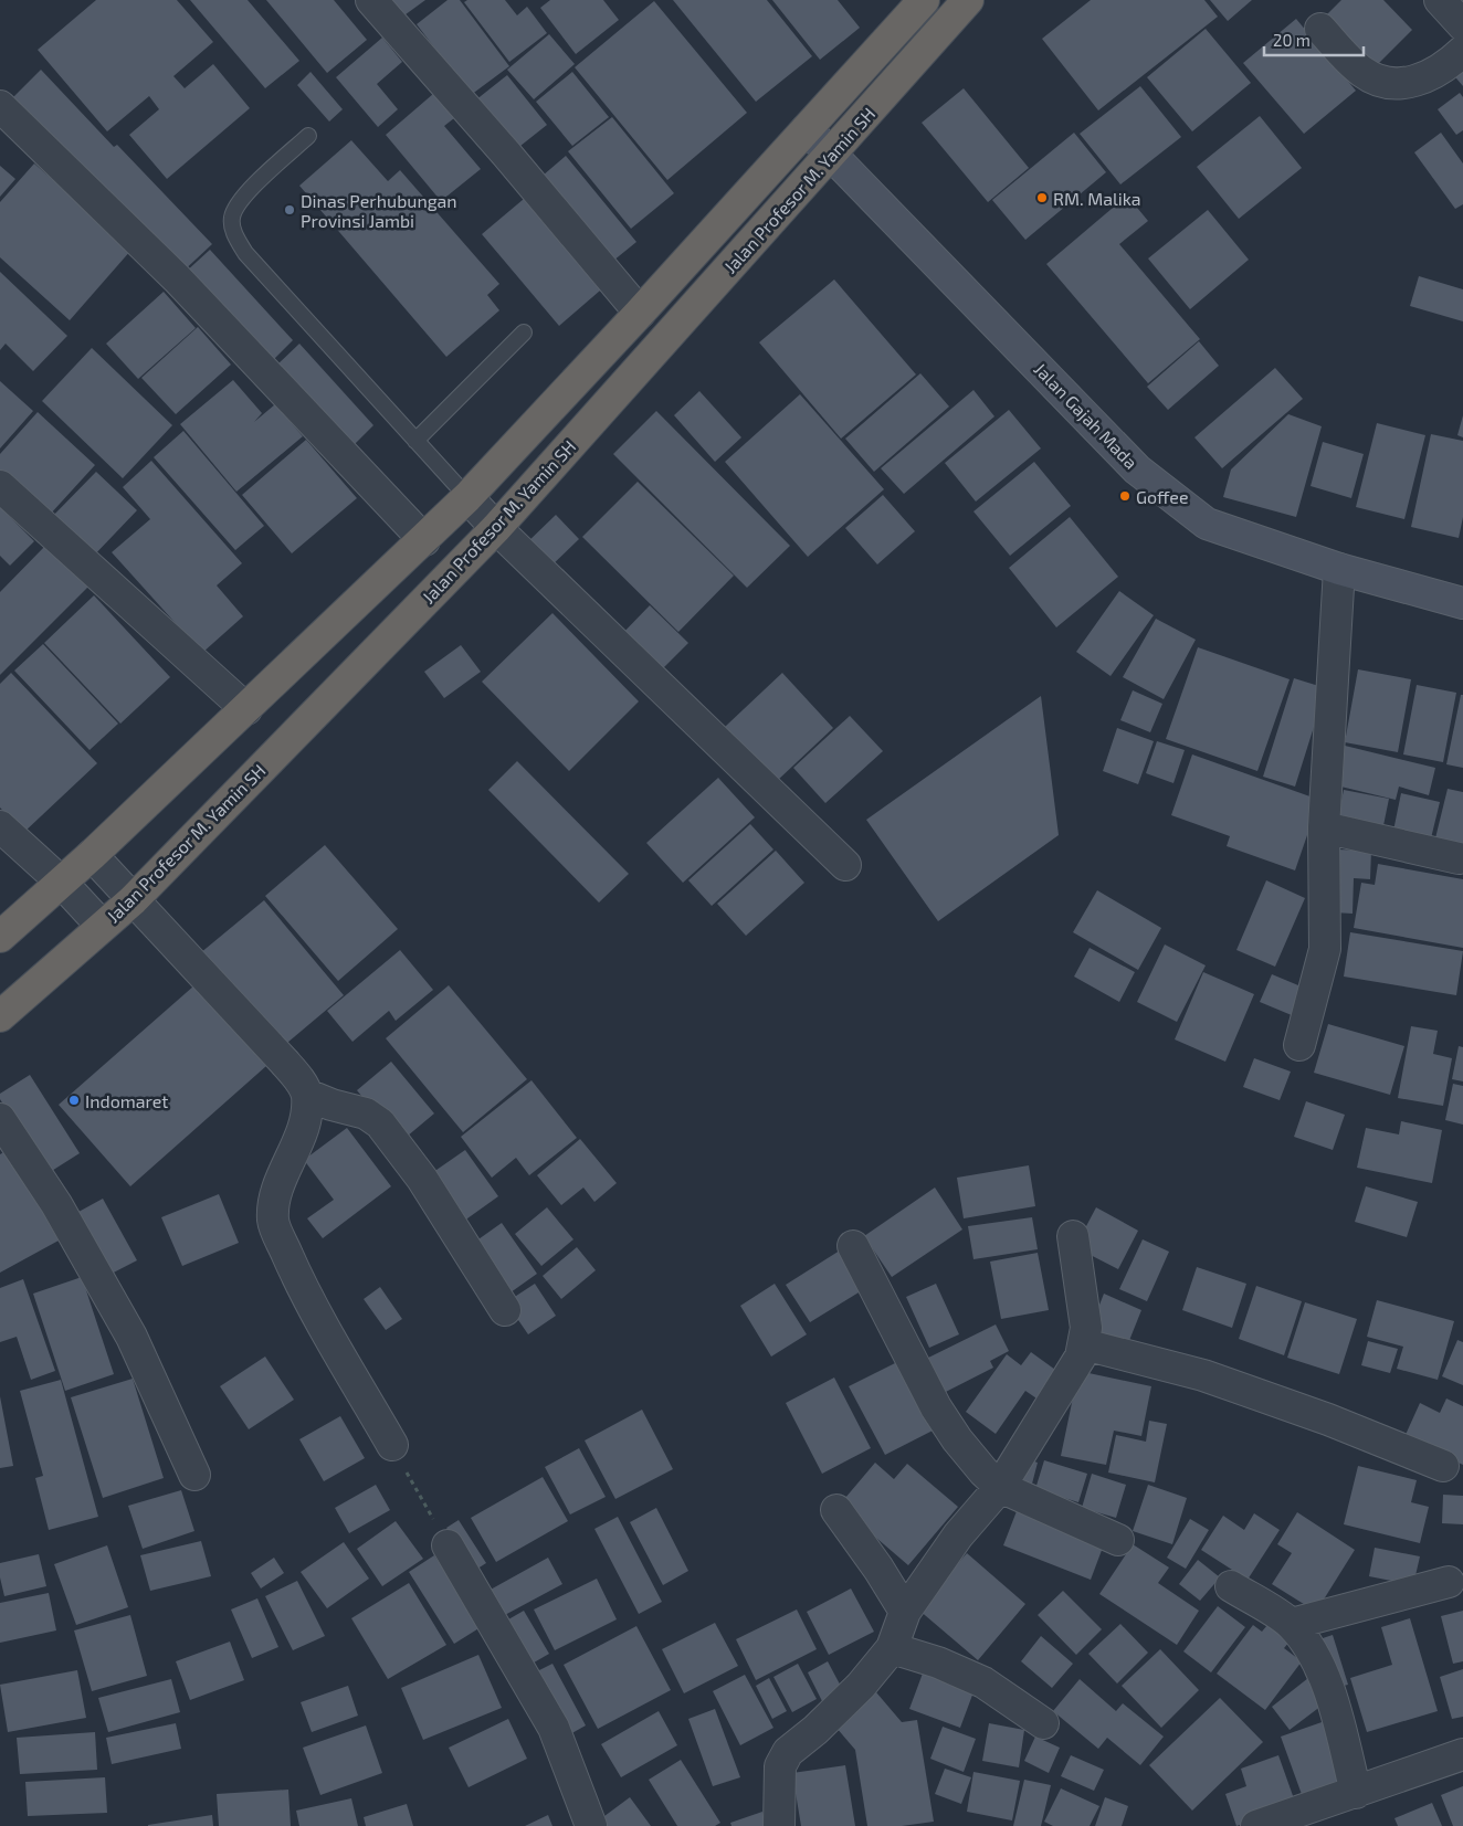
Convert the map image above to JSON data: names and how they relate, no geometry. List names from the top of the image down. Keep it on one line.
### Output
{"streets":{"highway":["Jalan Profesor M. Yamin SH"],"main road":["Jalan Gajah Mada"]},"crossings":[["Jalan Profesor M. Yamin SH","Jalan Gajah Mada"]],"places":["RM. Malika","Dinas Perhubungan Provinsi Jambi","Goffee","Indomaret"],"scale_bar":"20 m"}
